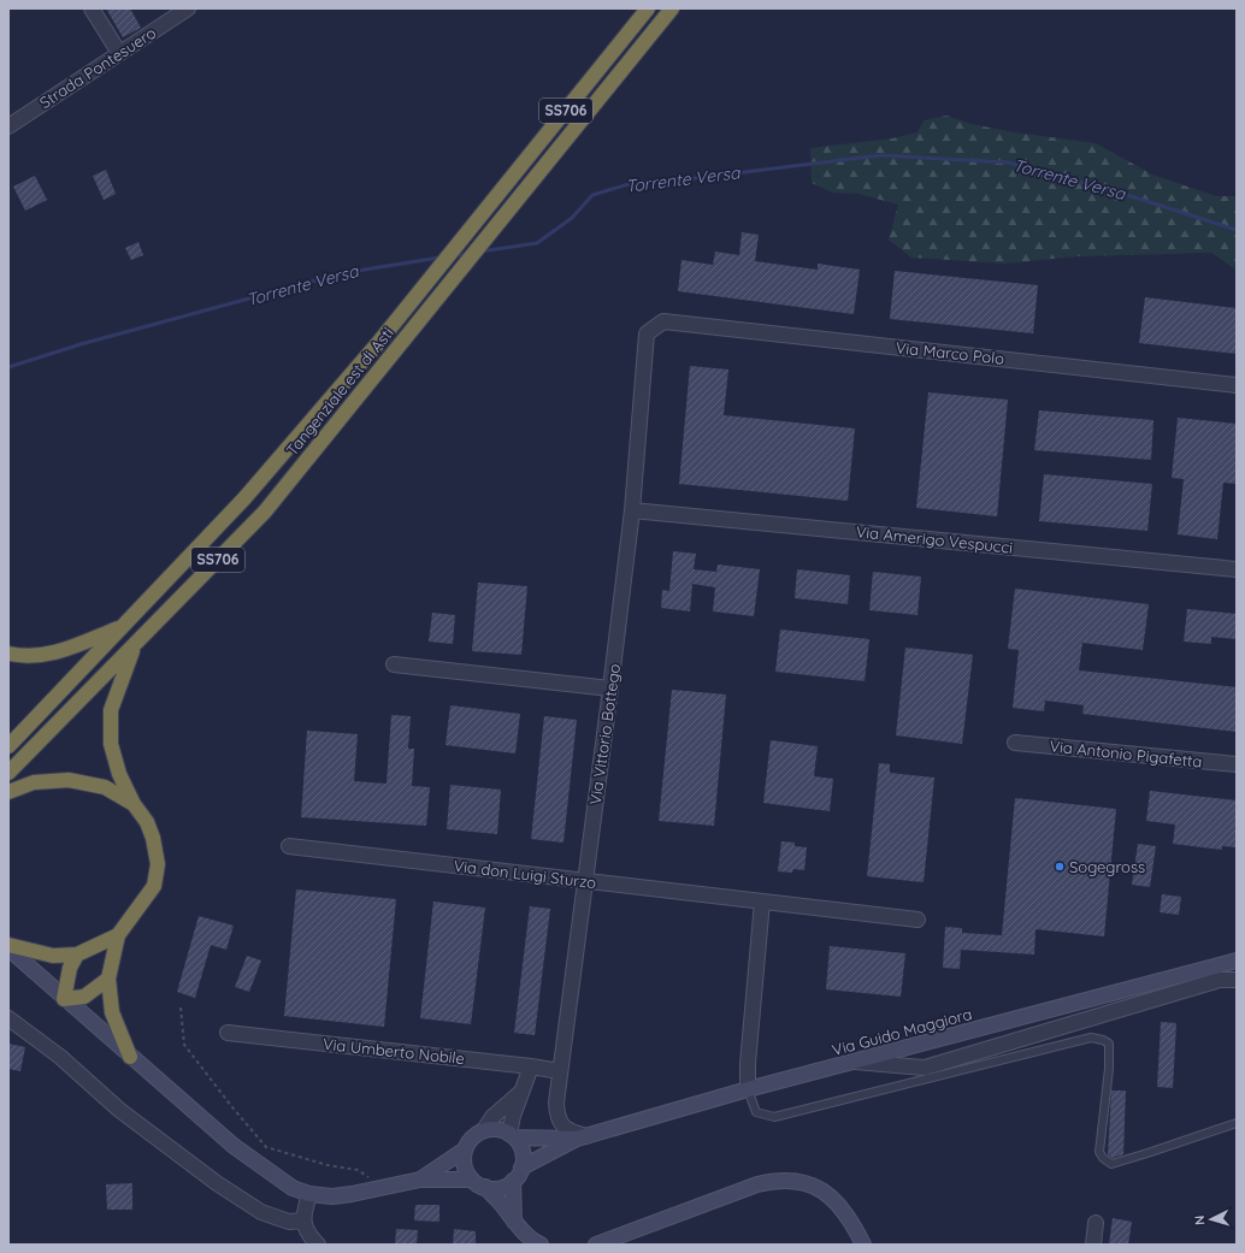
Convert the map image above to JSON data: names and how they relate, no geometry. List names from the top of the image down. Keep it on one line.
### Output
{"streets":{"highway":["SS706","Tangenziale est di Asti"],"street":["Strada Pontesuero","Via Marco Polo","Via Amerigo Vespucci","Via Vittorio Bottego","Via Antonio Pigafetta","Via don Luigi Sturzo","Via Guido Maggiora","Via Umberto Nobile"]},"crossings":[["Via Marco Polo","Via Vittorio Bottego"],["Via Amerigo Vespucci","Via Vittorio Bottego"],["Via Vittorio Bottego","Via don Luigi Sturzo"],["Via Vittorio Bottego","Via Guido Maggiora"],["Via Vittorio Bottego","Via Umberto Nobile"]],"water":["Torrente Versa"],"places":["Sogegross"],"north":"left"}
